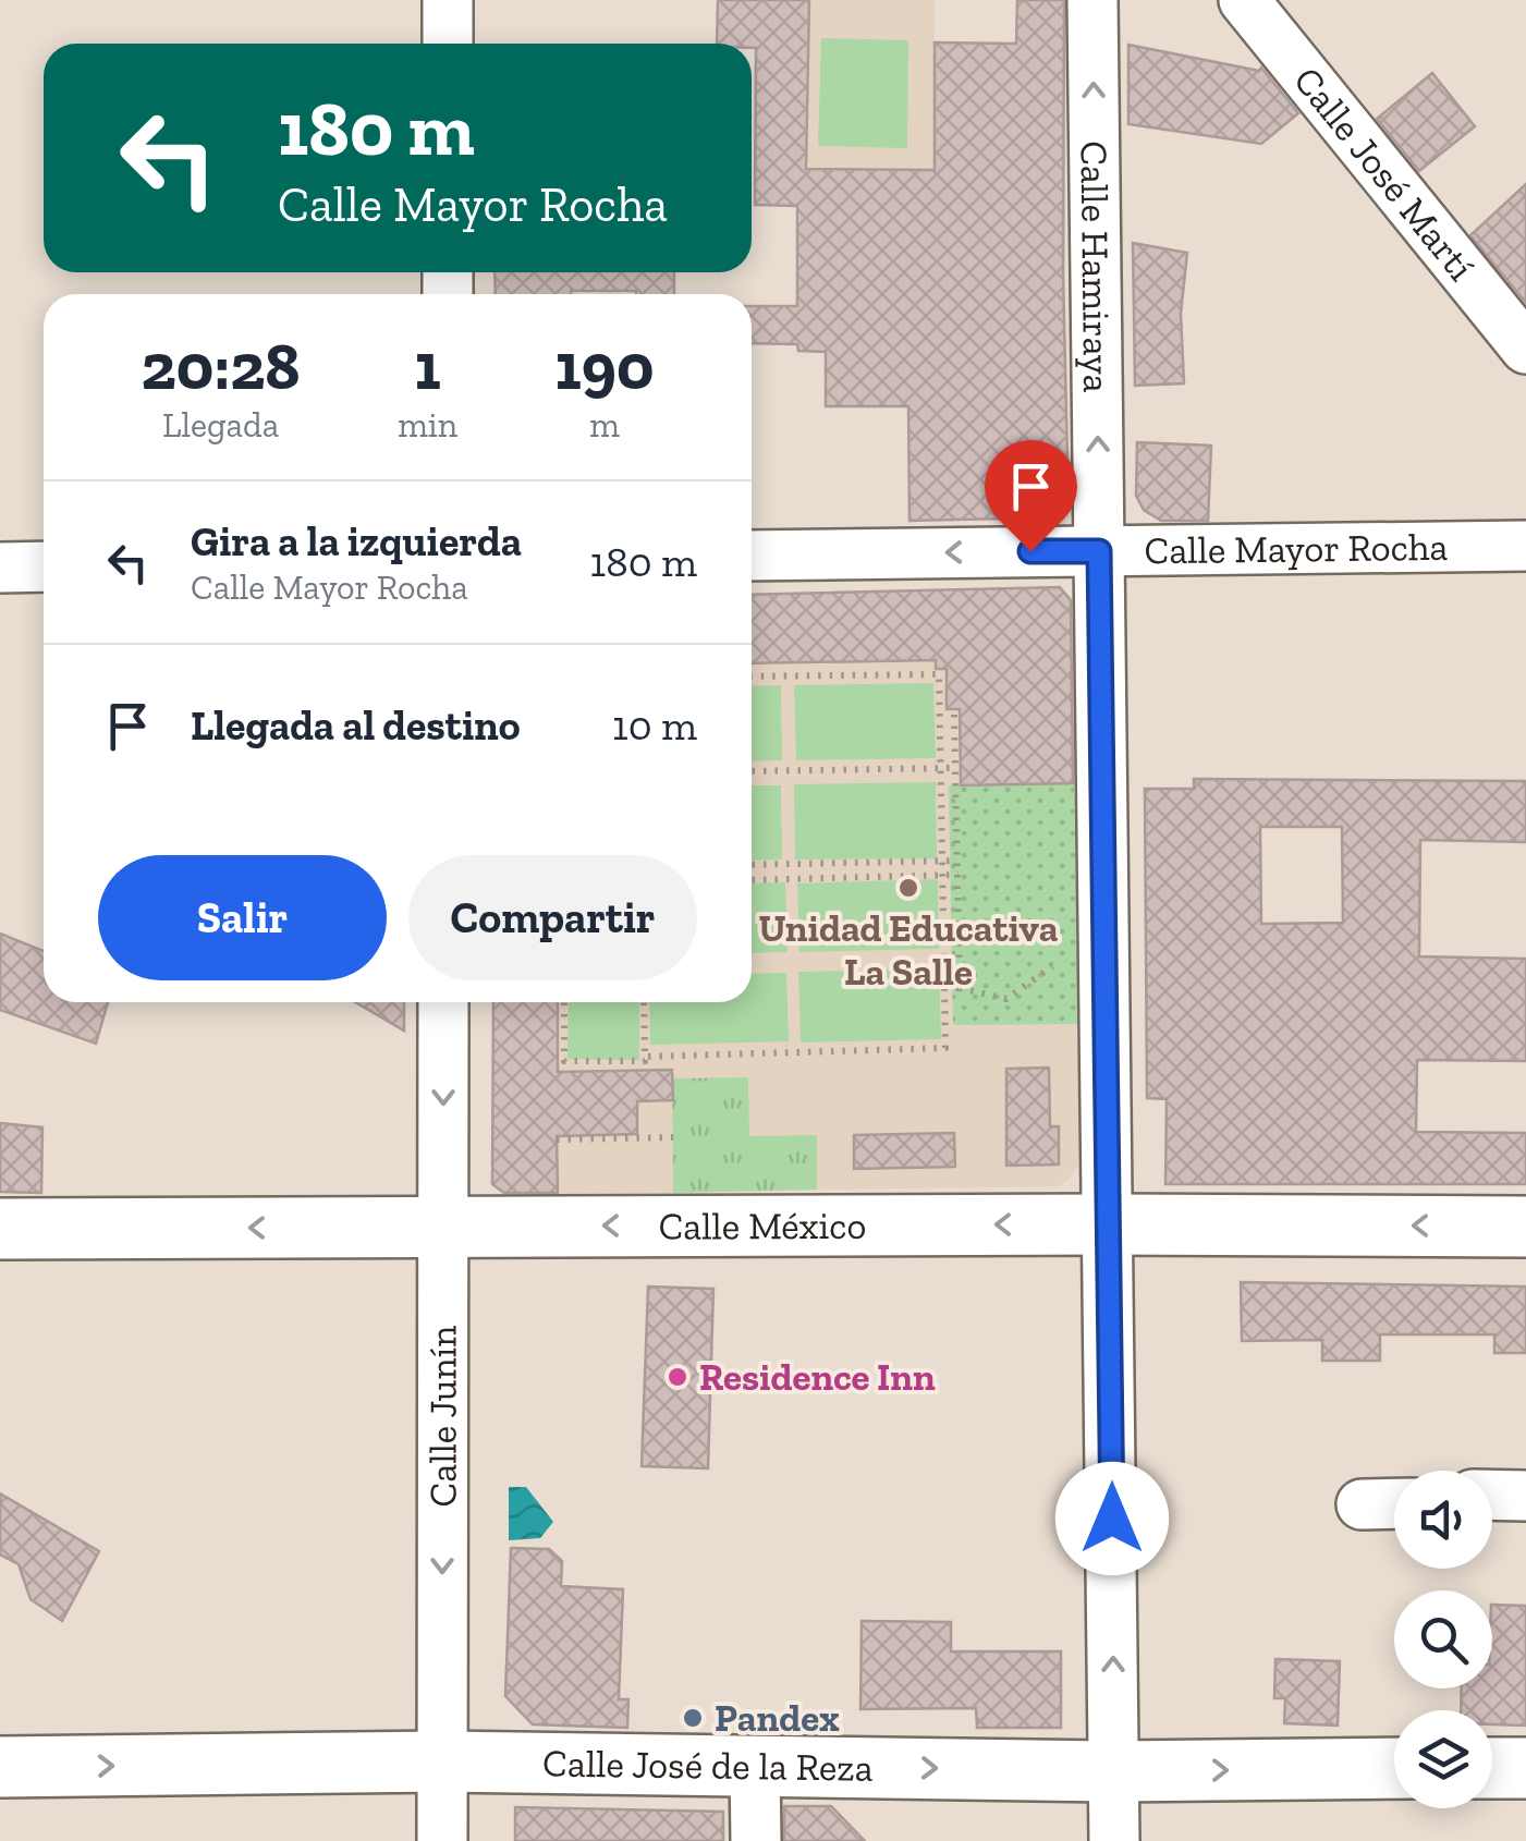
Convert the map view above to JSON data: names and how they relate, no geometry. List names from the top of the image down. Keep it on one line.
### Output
{"streets":{"main road":["Calle México","Calle José de la Reza"],"street":["Calle José Martí","Calle Hamiraya","Calle Mayor Rocha","Calle Junín"]},"crossings":[["Calle Hamiraya","Calle Mayor Rocha"],["Calle Hamiraya","Calle México"],["Calle Hamiraya","Calle José de la Reza"],["Calle México","Calle Junín"],["Calle Junín","Calle José de la Reza"]],"one_way":["Calle Hamiraya","Calle Mayor Rocha","Calle México","Calle Junín","Calle José de la Reza"],"places":["Unidad Educativa La Salle","Residence Inn","Pandex"],"page":{"turn":["180 m","Calle Mayor Rocha"],"eta":["20:28","Llegada","1","min","190","m"],"list":[{"name":"Gira a la izquierda","note":"Calle Mayor Rocha","value":"180 m"},{"name":"Llegada al destino","value":"10 m"}],"buttons":["Salir","Compartir"]}}
